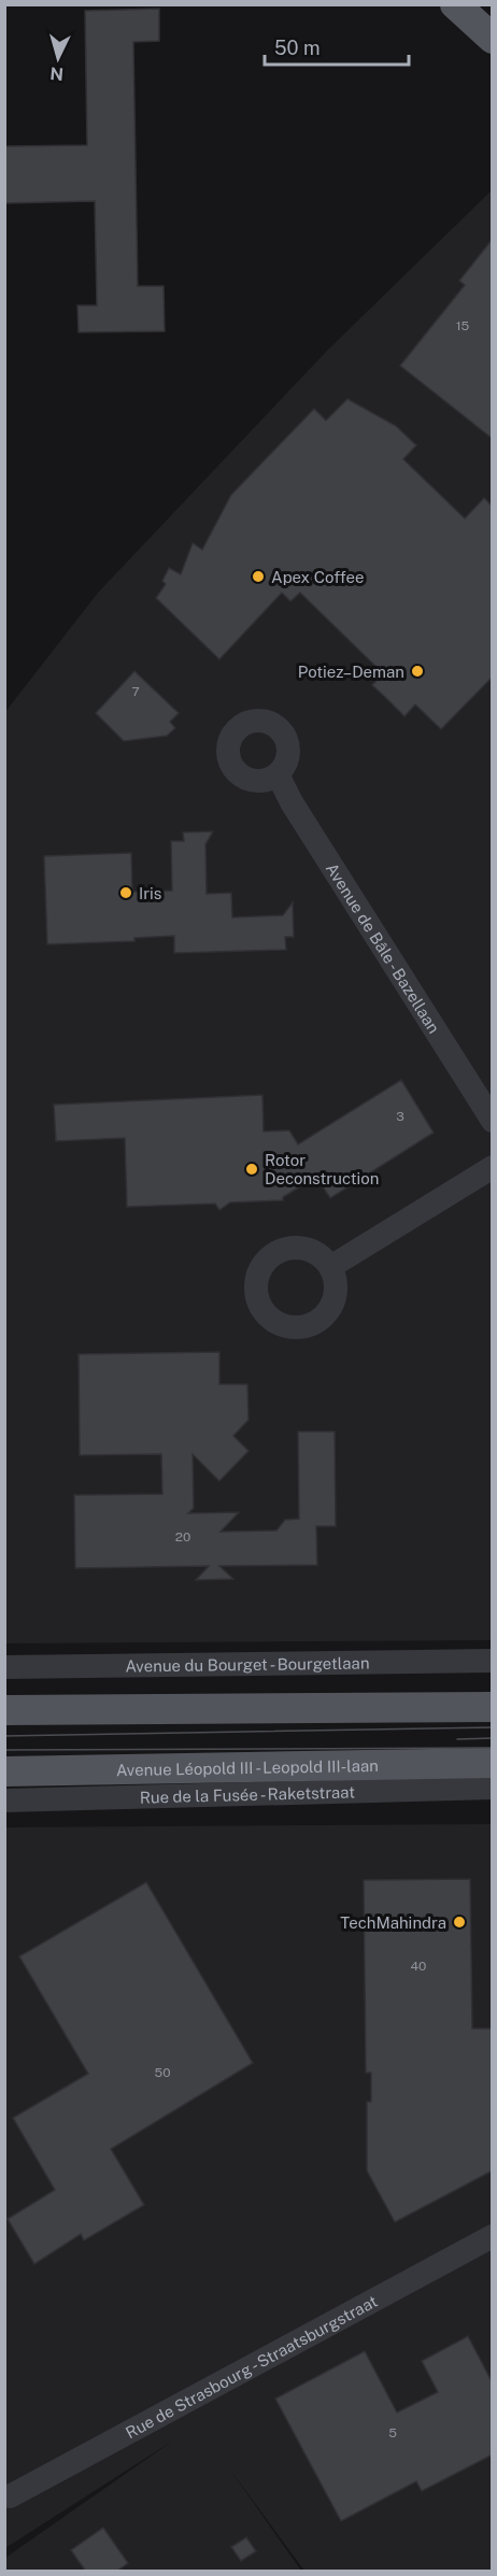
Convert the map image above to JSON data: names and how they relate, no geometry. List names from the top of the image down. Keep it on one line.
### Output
{"streets":{"main road":["Avenue Léopold III - Leopold III-laan"],"street":["Avenue de Bâle - Bazellaan","Avenue du Bourget - Bourgetlaan","Rue de la Fusée - Raketstraat","Rue de Strasbourg - Straatsburgstraat"]},"places":["Apex Coffee","Potiez–Deman","Iris","Rotor Deconstruction","TechMahindra"],"house_numbers":["15","7","3","20","40","50","5"],"scale_bar":"50 m","north":"bottom"}
